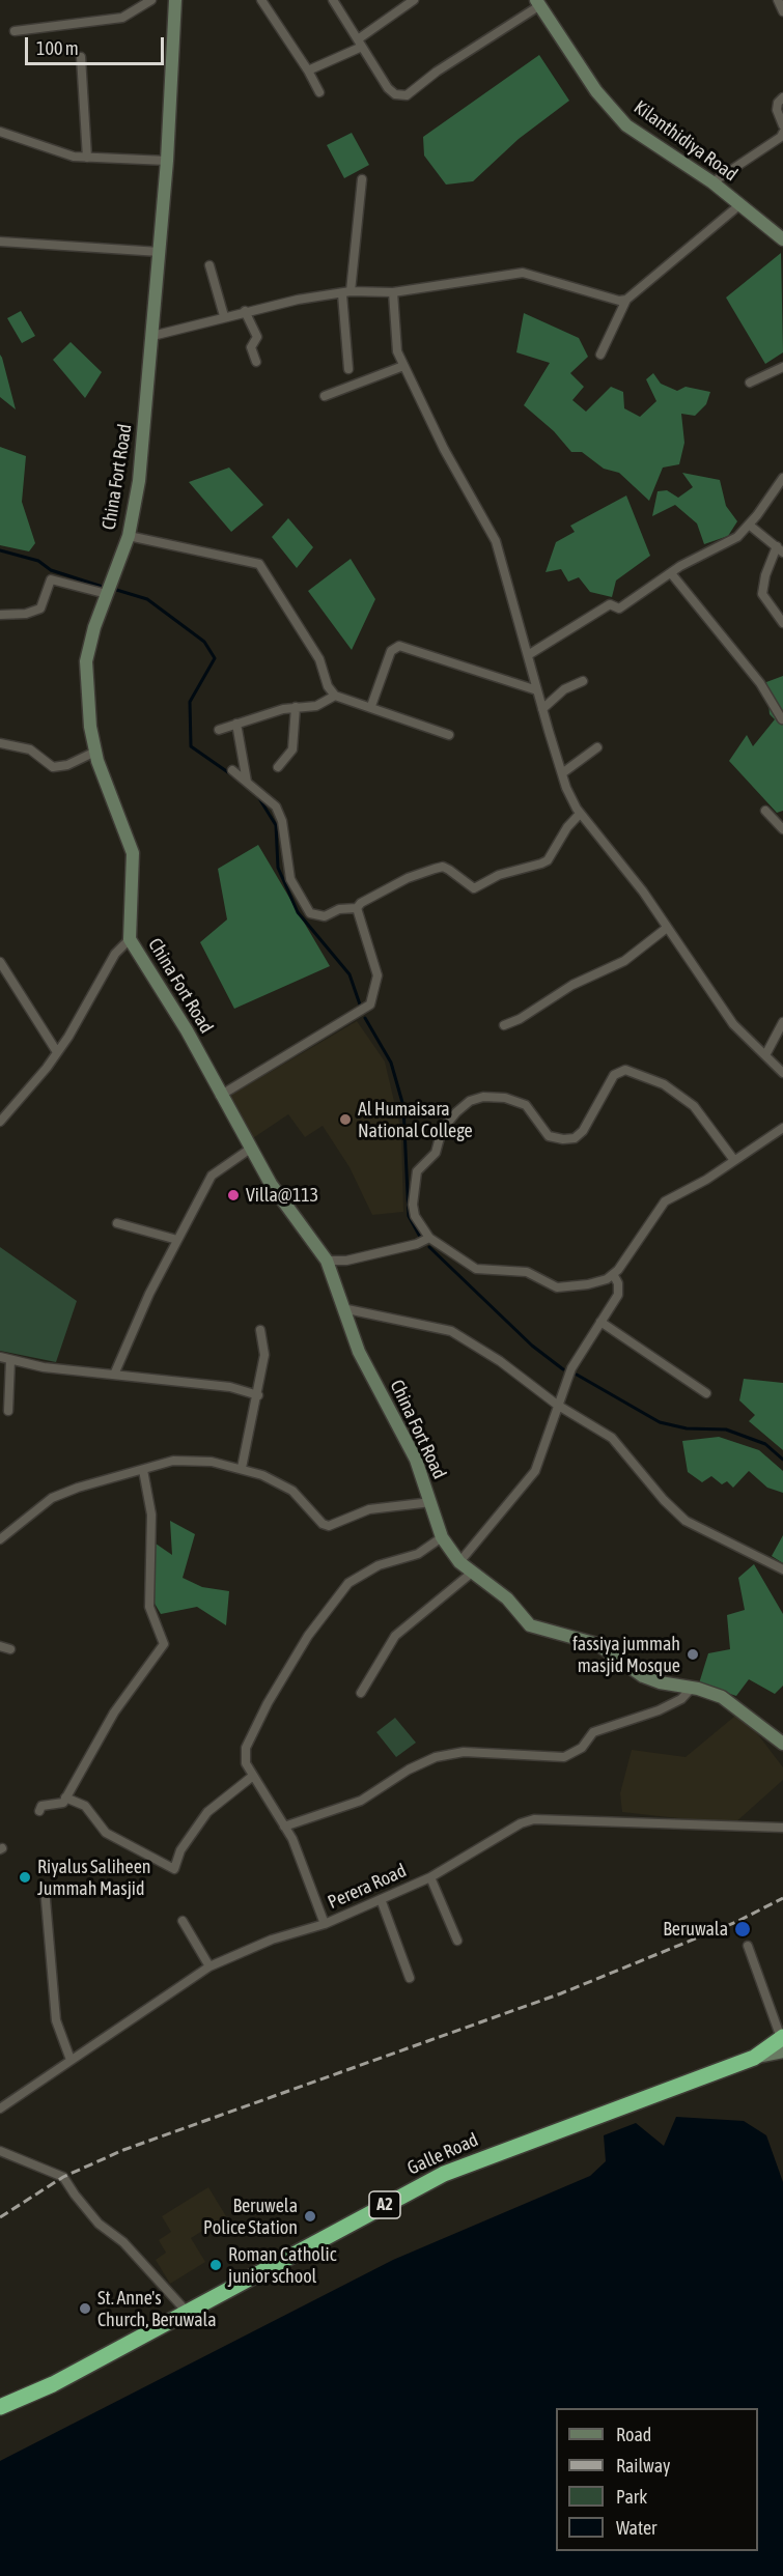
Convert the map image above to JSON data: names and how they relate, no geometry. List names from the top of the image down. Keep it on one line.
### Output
{"streets":{"highway":["Galle Road","A2"],"street":["Kilanthidiya Road","China Fort Road","Perera Road"]},"places":["Al Humaisara National College","Villa@113","fassiya jummah masjid Mosque","Riyalus Saliheen Jummah Masjid","Beruwala","Beruwela Police Station","Roman Catholic junior school","St. Anne's Church, Beruwala"],"legend":["Road","Railway","Park","Water"],"scale_bar":"100 m"}
